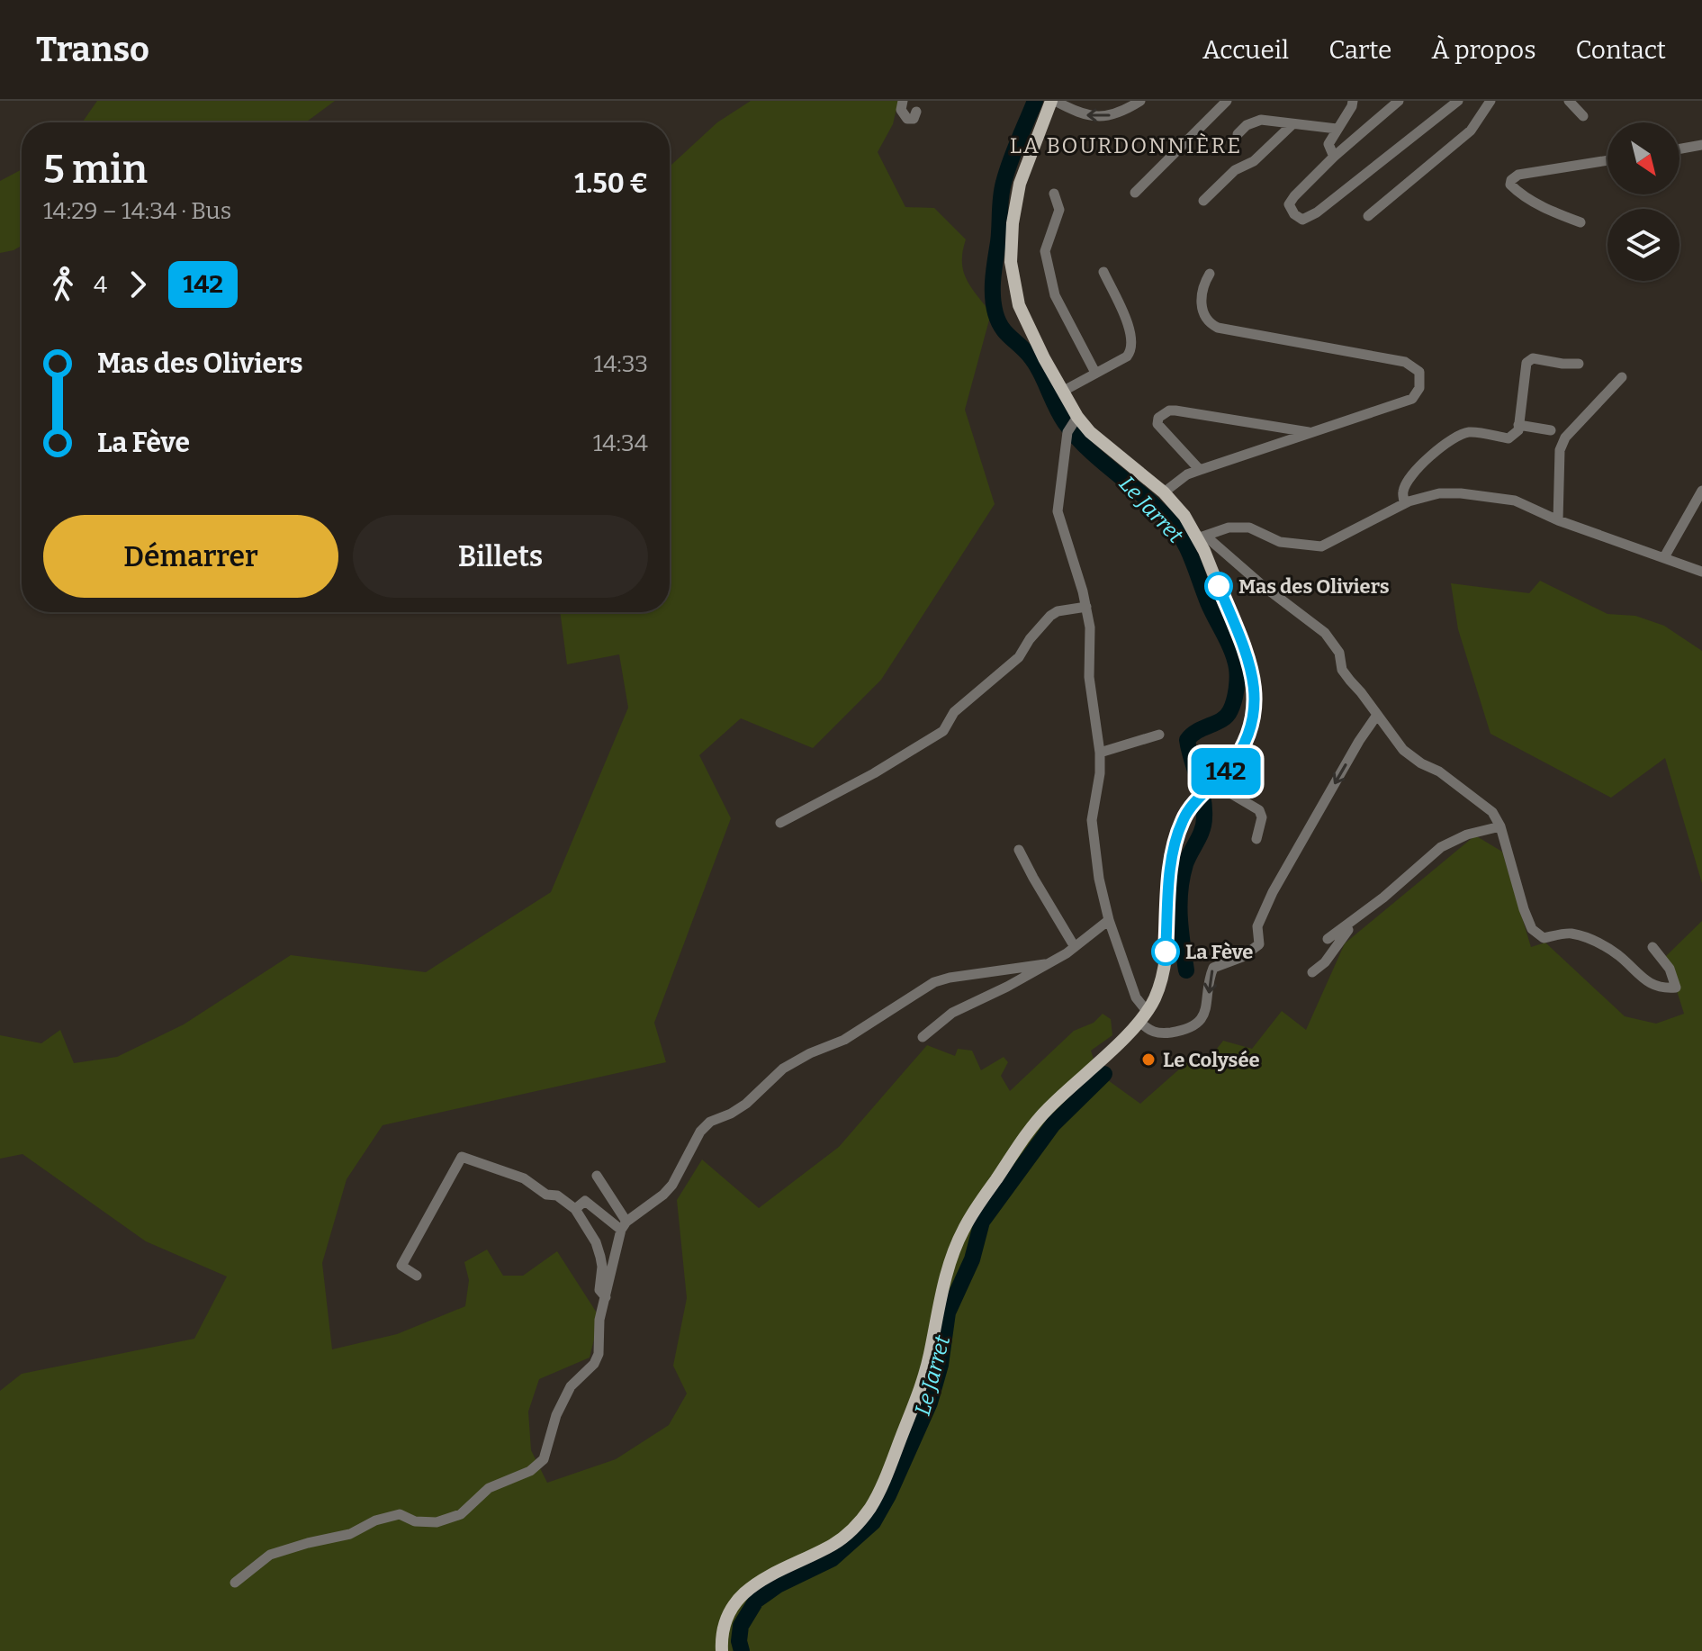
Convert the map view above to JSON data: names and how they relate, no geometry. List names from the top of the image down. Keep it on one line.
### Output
{"districts":["LA BOURDONNIÈRE"],"water":["Le Jarret"],"places":["Mas des Oliviers","La Fève","Le Colysée"],"lines":["bus line 142"],"north":"bottom right","page":{"header":"Transo","nav":["Accueil","Carte","À propos","Contact"],"on_map":"142","heading":["5 min","14:29 – 14:34 · Bus","1.50 €"],"legs":["4","142"],"list":[{"name":"Mas des Oliviers","value":"14:33"},{"name":"La Fève","value":"14:34"}],"buttons":["Démarrer","Billets"]}}
